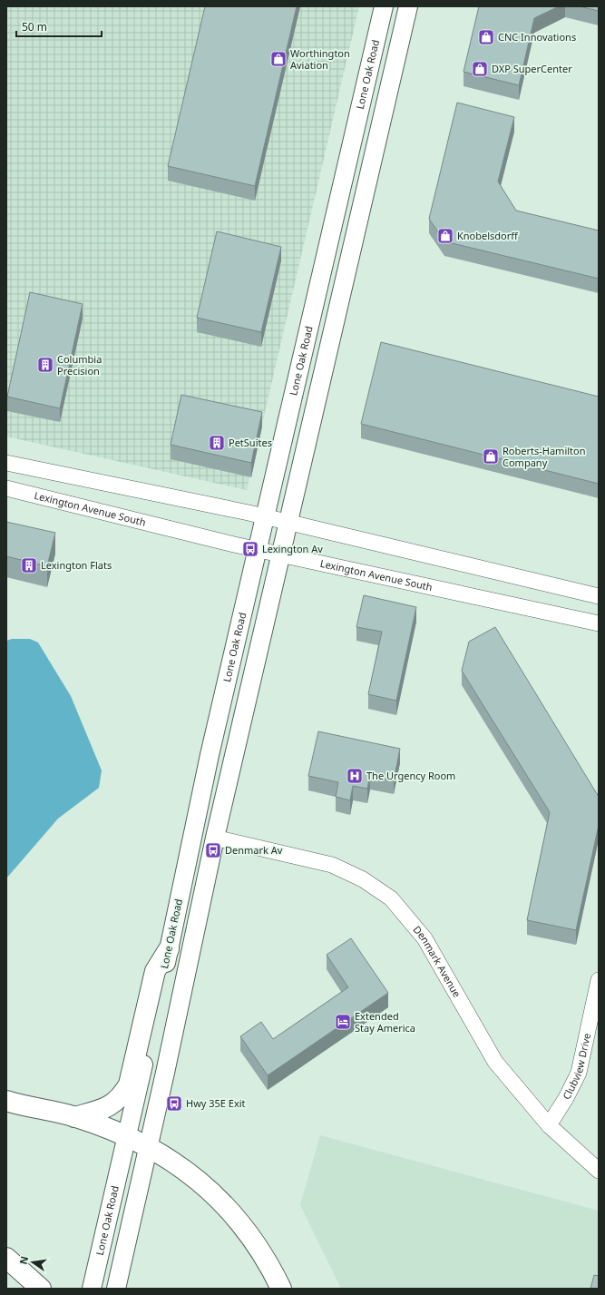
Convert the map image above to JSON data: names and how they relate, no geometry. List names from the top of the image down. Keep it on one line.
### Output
{"streets":{"main road":["Lone Oak Road"],"street":["Lexington Avenue South","Denmark Avenue","Clubview Drive"]},"crossings":[["Lone Oak Road","Lexington Avenue South"],["Denmark Avenue","Clubview Drive"]],"places":{"shop":["CNC Innovations","Worthington Aviation","DXP SuperCenter","Knobelsdorff","Roberts-Hamilton Company"],"building":["Columbia Precision","PetSuites","Lexington Flats"],"bus stop":["Lexington Av","Denmark Av","Hwy 35E Exit"],"hospital":["The Urgency Room"],"hotel":["Extended Stay America"]},"scale_bar":"50 m","north":"left"}
